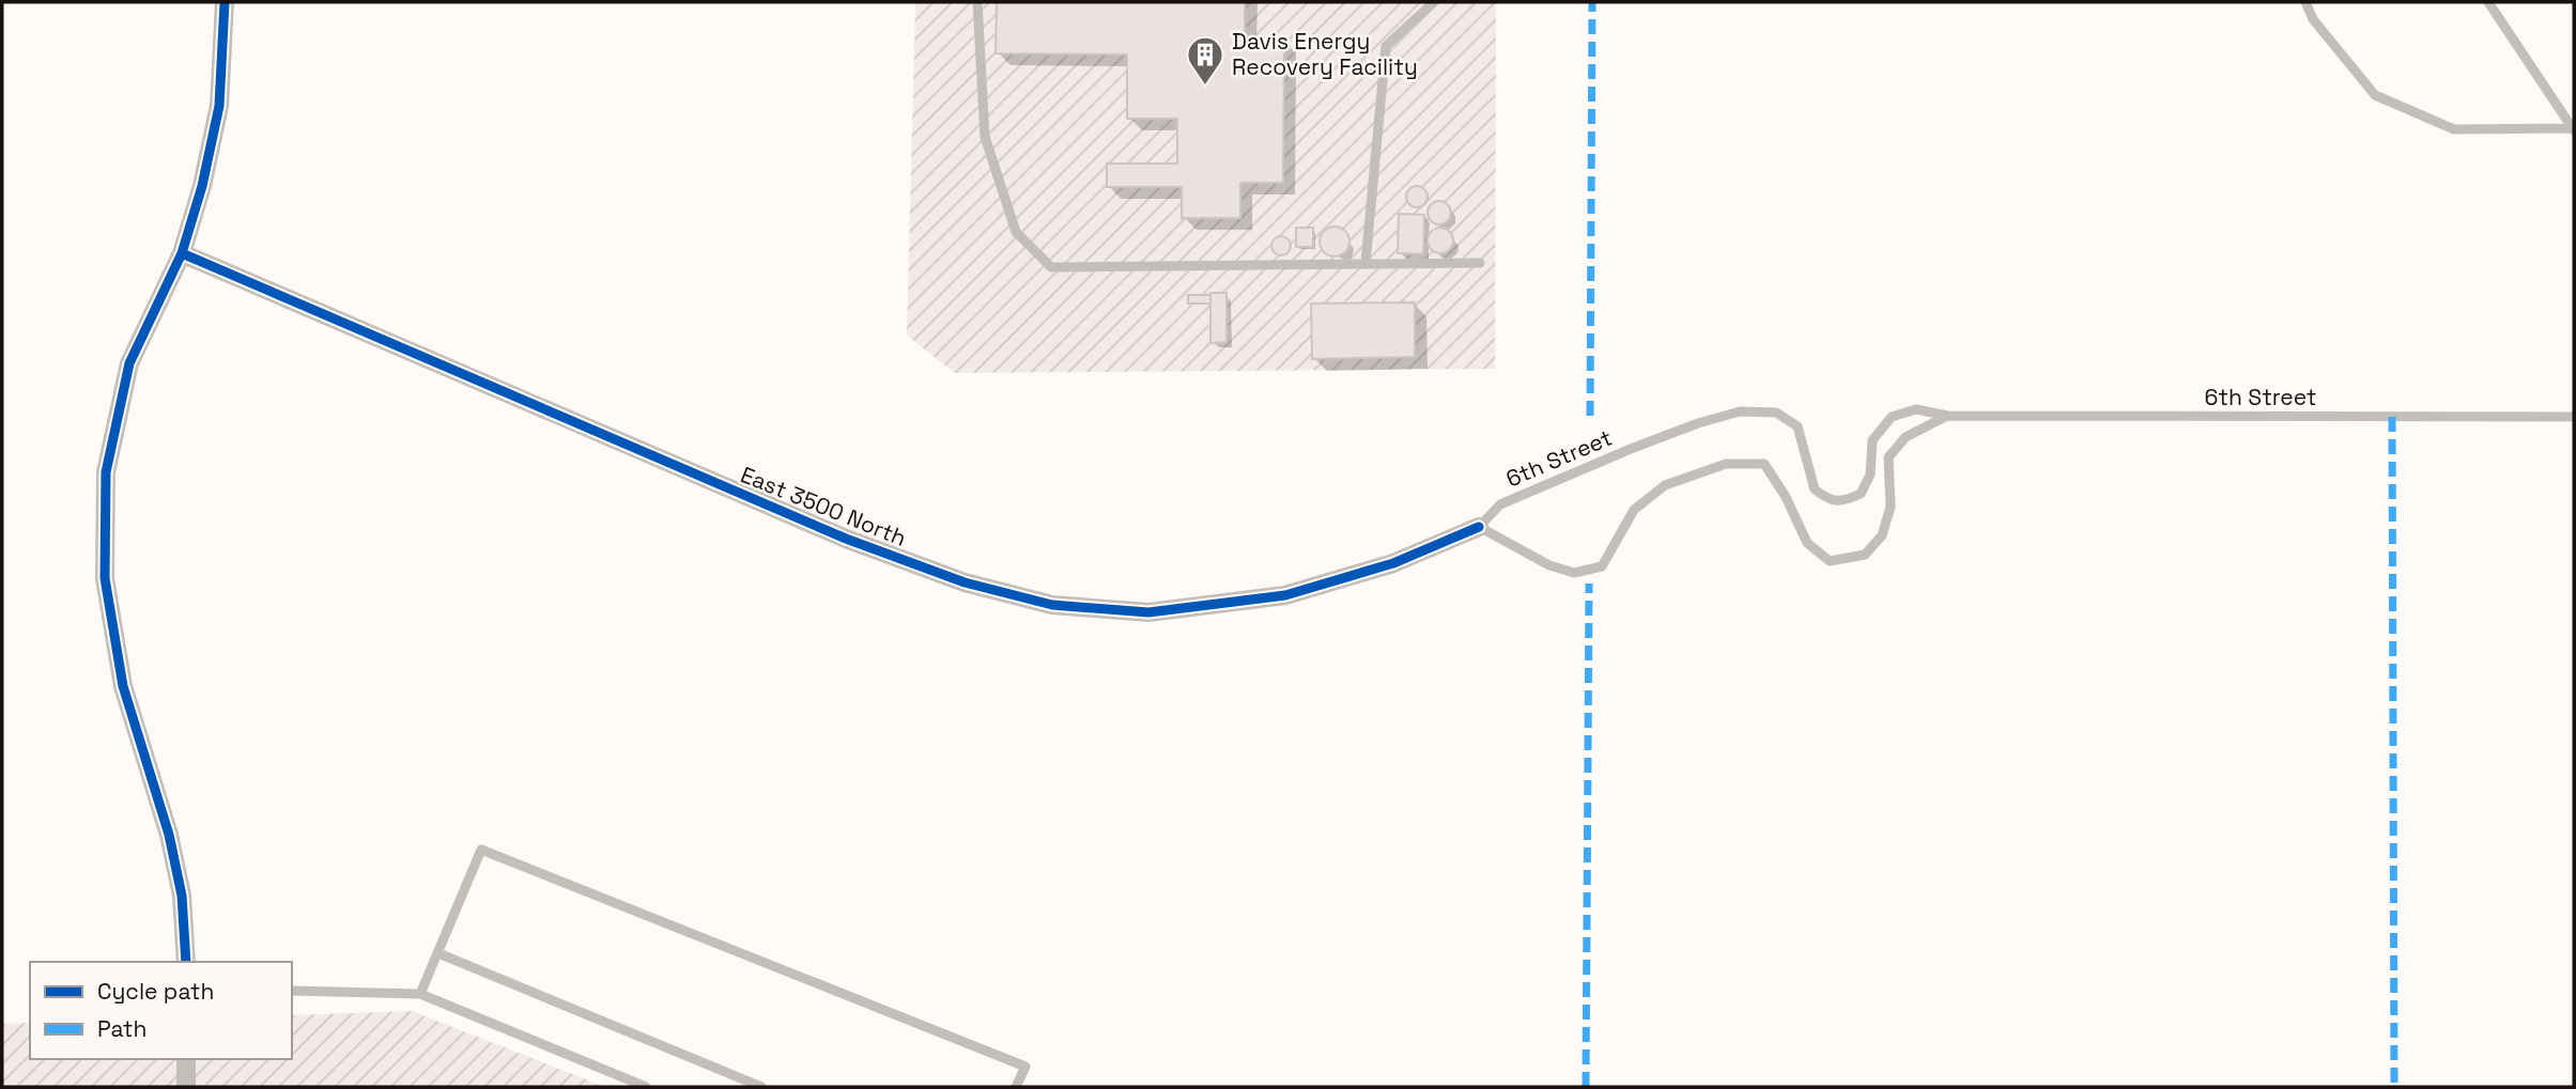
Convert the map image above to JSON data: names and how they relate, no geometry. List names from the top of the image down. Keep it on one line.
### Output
{"streets":{"street":["East 3500 North"],"lane":["6th Street"]},"crossings":[["6th Street","East 3500 North"]],"places":{"building":["Davis Energy Recovery Facility"]},"legend":["Cycle path","Path"]}
